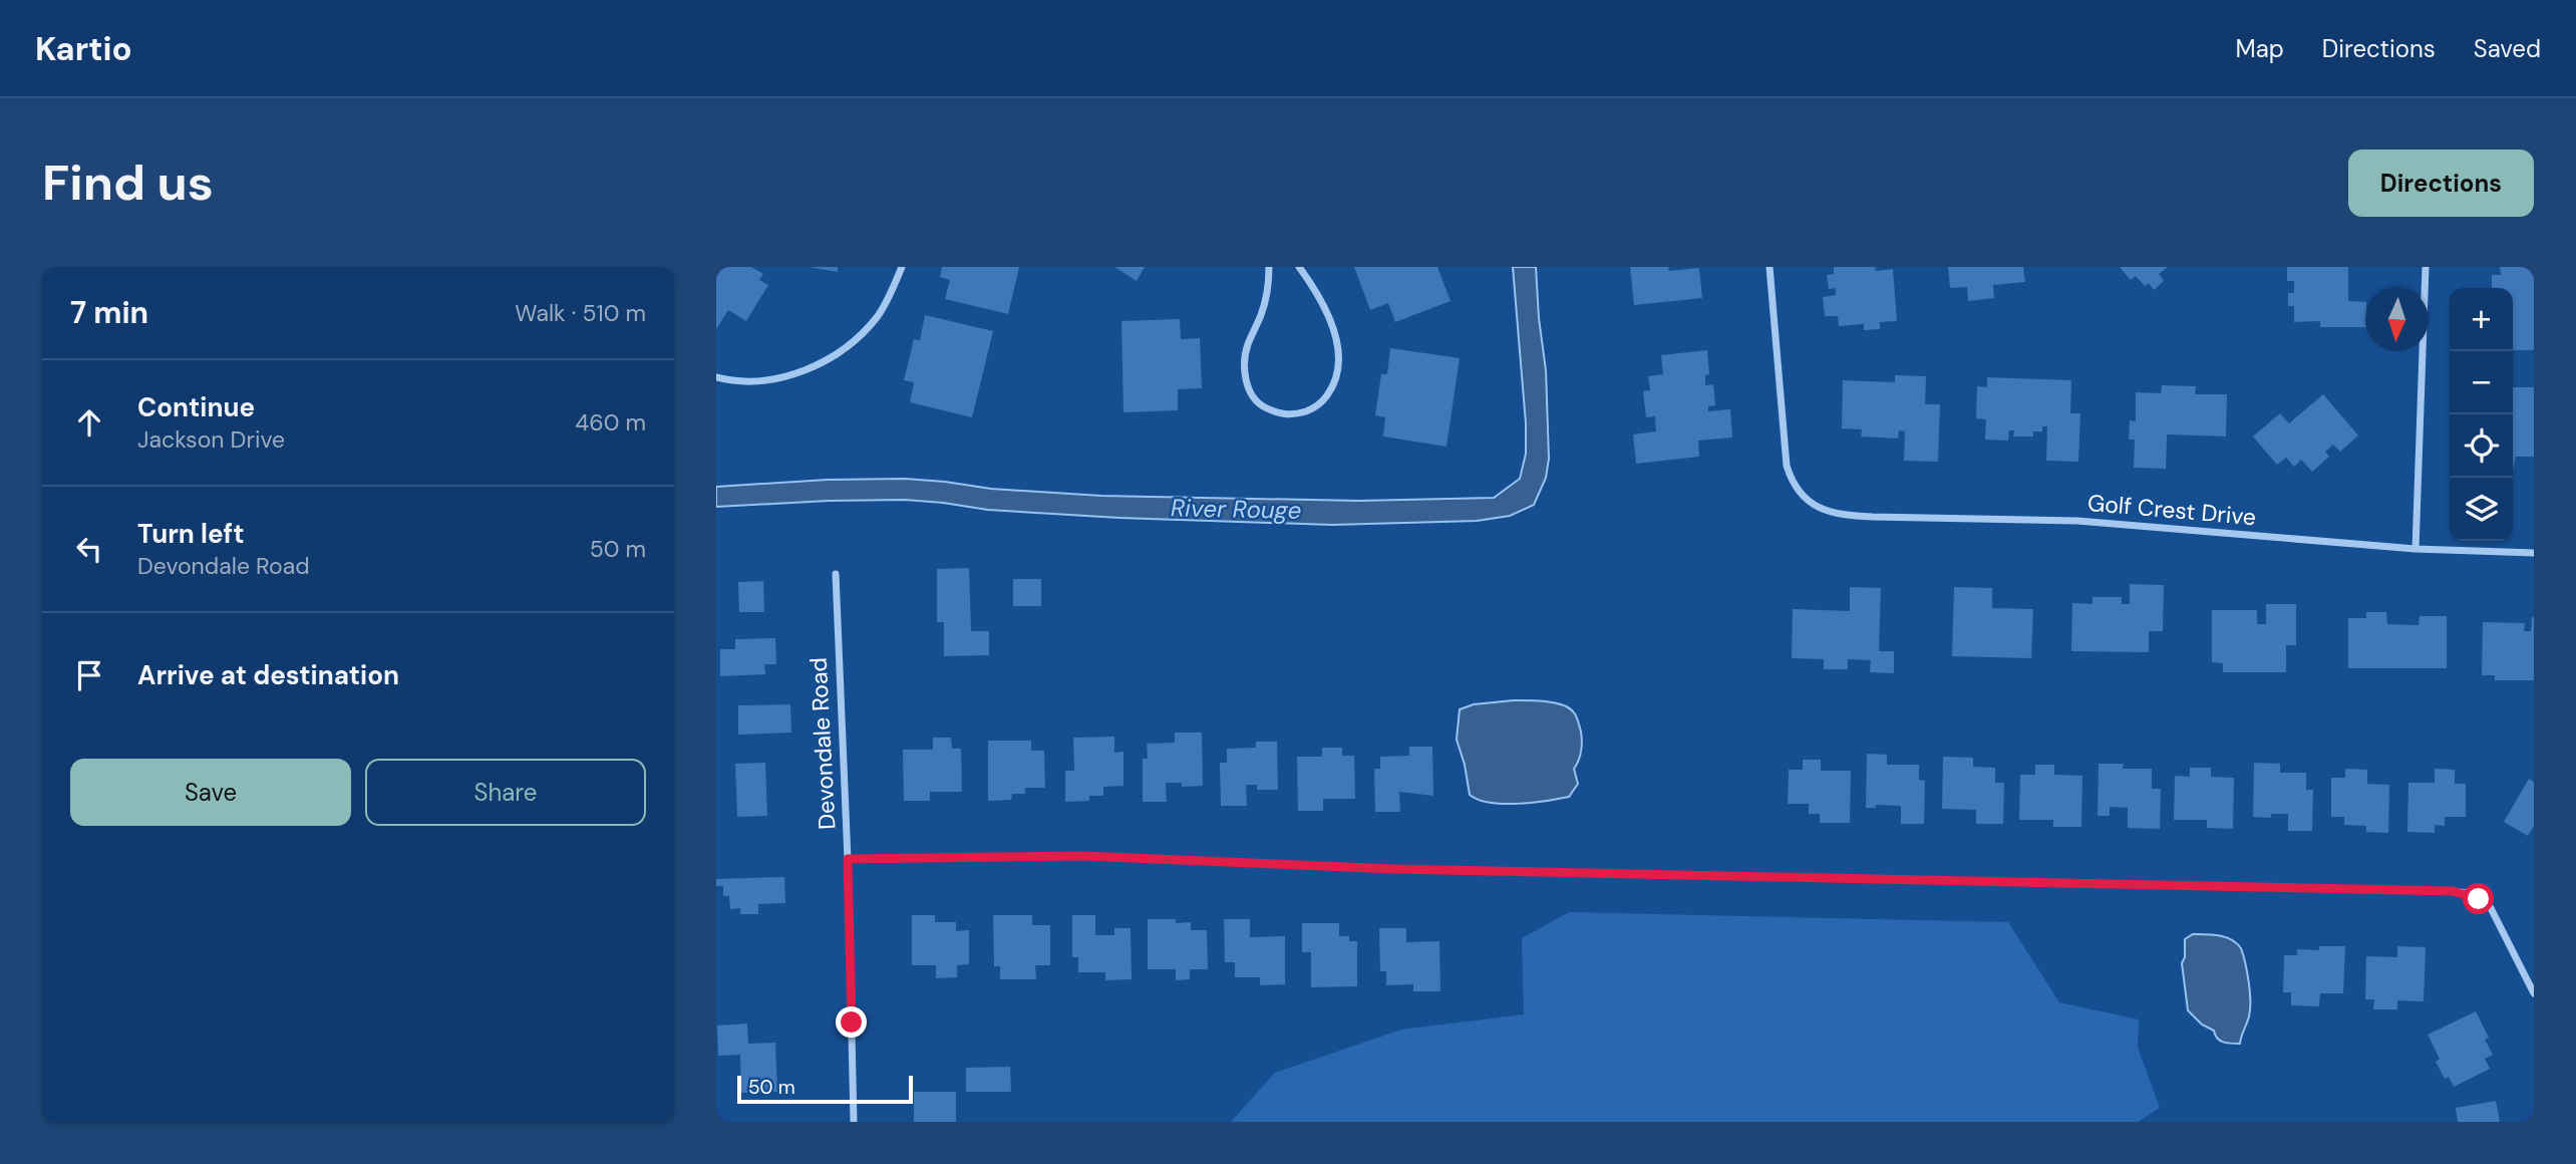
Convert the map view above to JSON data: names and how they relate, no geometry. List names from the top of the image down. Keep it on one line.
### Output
{"streets":{"street":["Golf Crest Drive","Devondale Road"]},"water":["River Rouge"],"scale_bar":"50 m","north":"bottom","page":{"header":"Kartio","nav":["Map","Directions","Saved"],"buttons":["Directions",["Save","Share"]],"title":"Find us","heading":["7 min","Walk · 510 m"],"map_buttons":["+","−"],"list":[["Continue","Jackson Drive","460 m"],["Turn left","Devondale Road","50 m"],"Arrive at destination"],"scale":"50 m"}}
